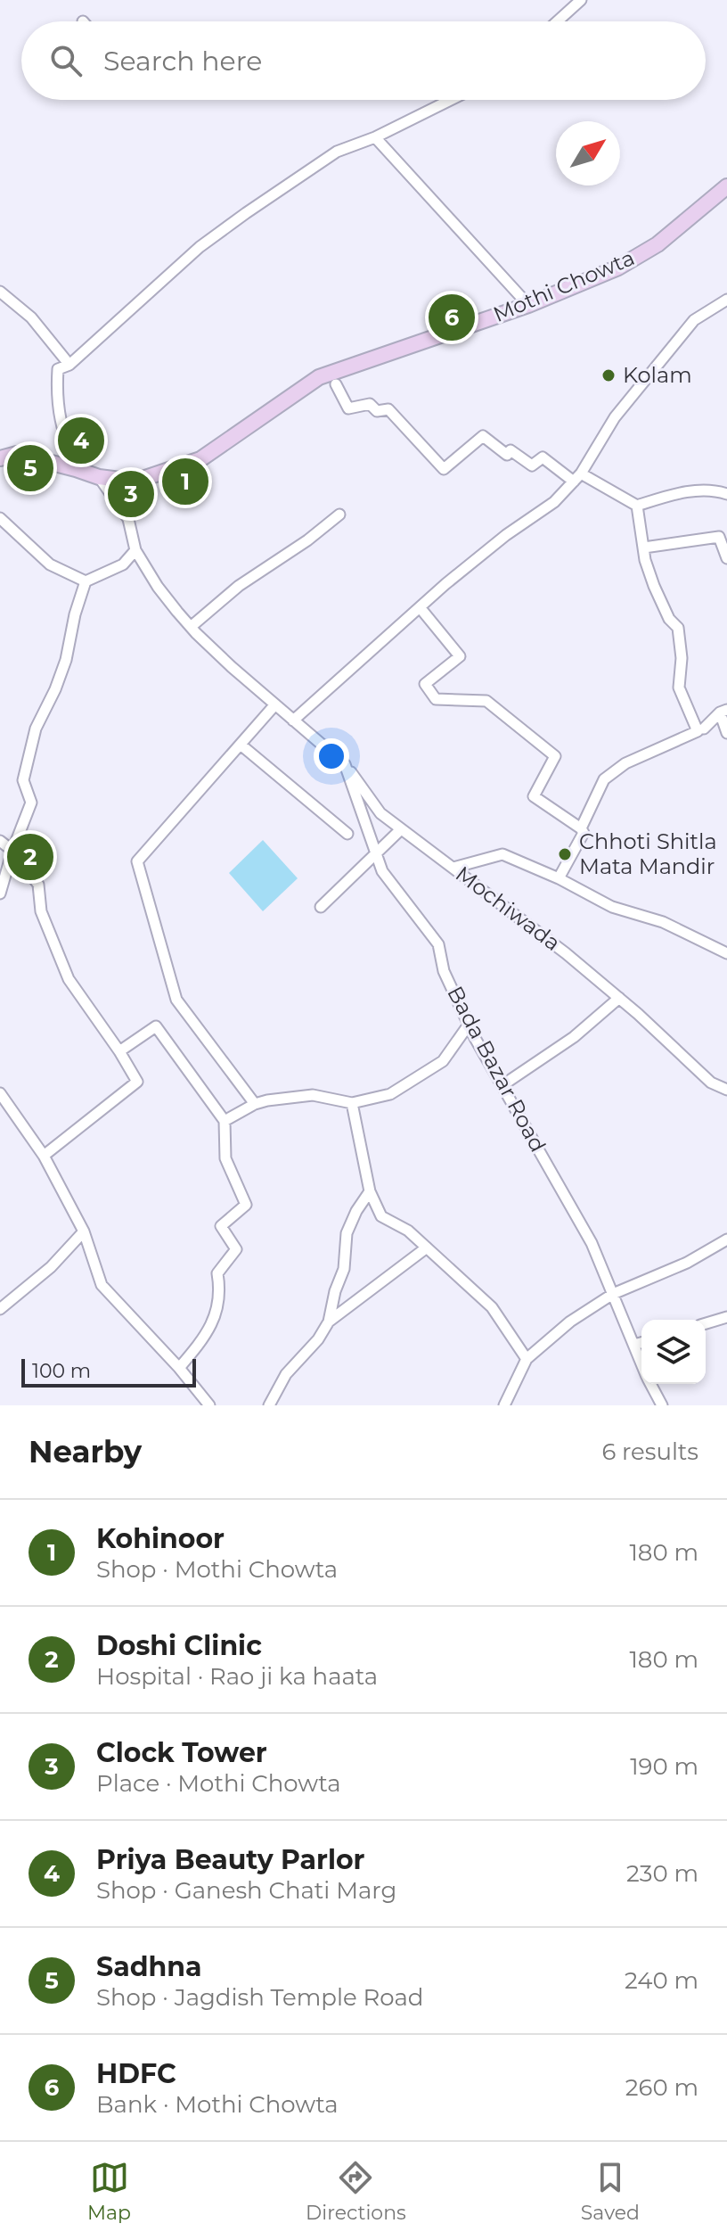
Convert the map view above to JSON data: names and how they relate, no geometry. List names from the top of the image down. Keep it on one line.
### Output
{"streets":{"main road":["Mothi Chowta"],"street":["Mochiwada","Bada Bazar Road"]},"crossings":[["Mochiwada","Bada Bazar Road"]],"places":["Kolam","Chhoti Shitla Mata Mandir"],"scale_bar":"100 m","north":"top right","page":{"search":"Search here","pins":["6","4","5","1","3","2"],"scale":"100 m","heading":["Nearby","6 results"],"list":[{"mark":"1","name":"Kohinoor","note":"Shop · Mothi Chowta","value":"180 m"},{"mark":"2","name":"Doshi Clinic","note":"Hospital · Rao ji ka haata","value":"180 m"},{"mark":"3","name":"Clock Tower","note":"Place · Mothi Chowta","value":"190 m"},{"mark":"4","name":"Priya Beauty Parlor","note":"Shop · Ganesh Chati Marg","value":"230 m"},{"mark":"5","name":"Sadhna","note":"Shop · Jagdish Temple Road","value":"240 m"},{"mark":"6","name":"HDFC","note":"Bank · Mothi Chowta","value":"260 m"}],"nav":["Map","Directions","Saved"]}}
